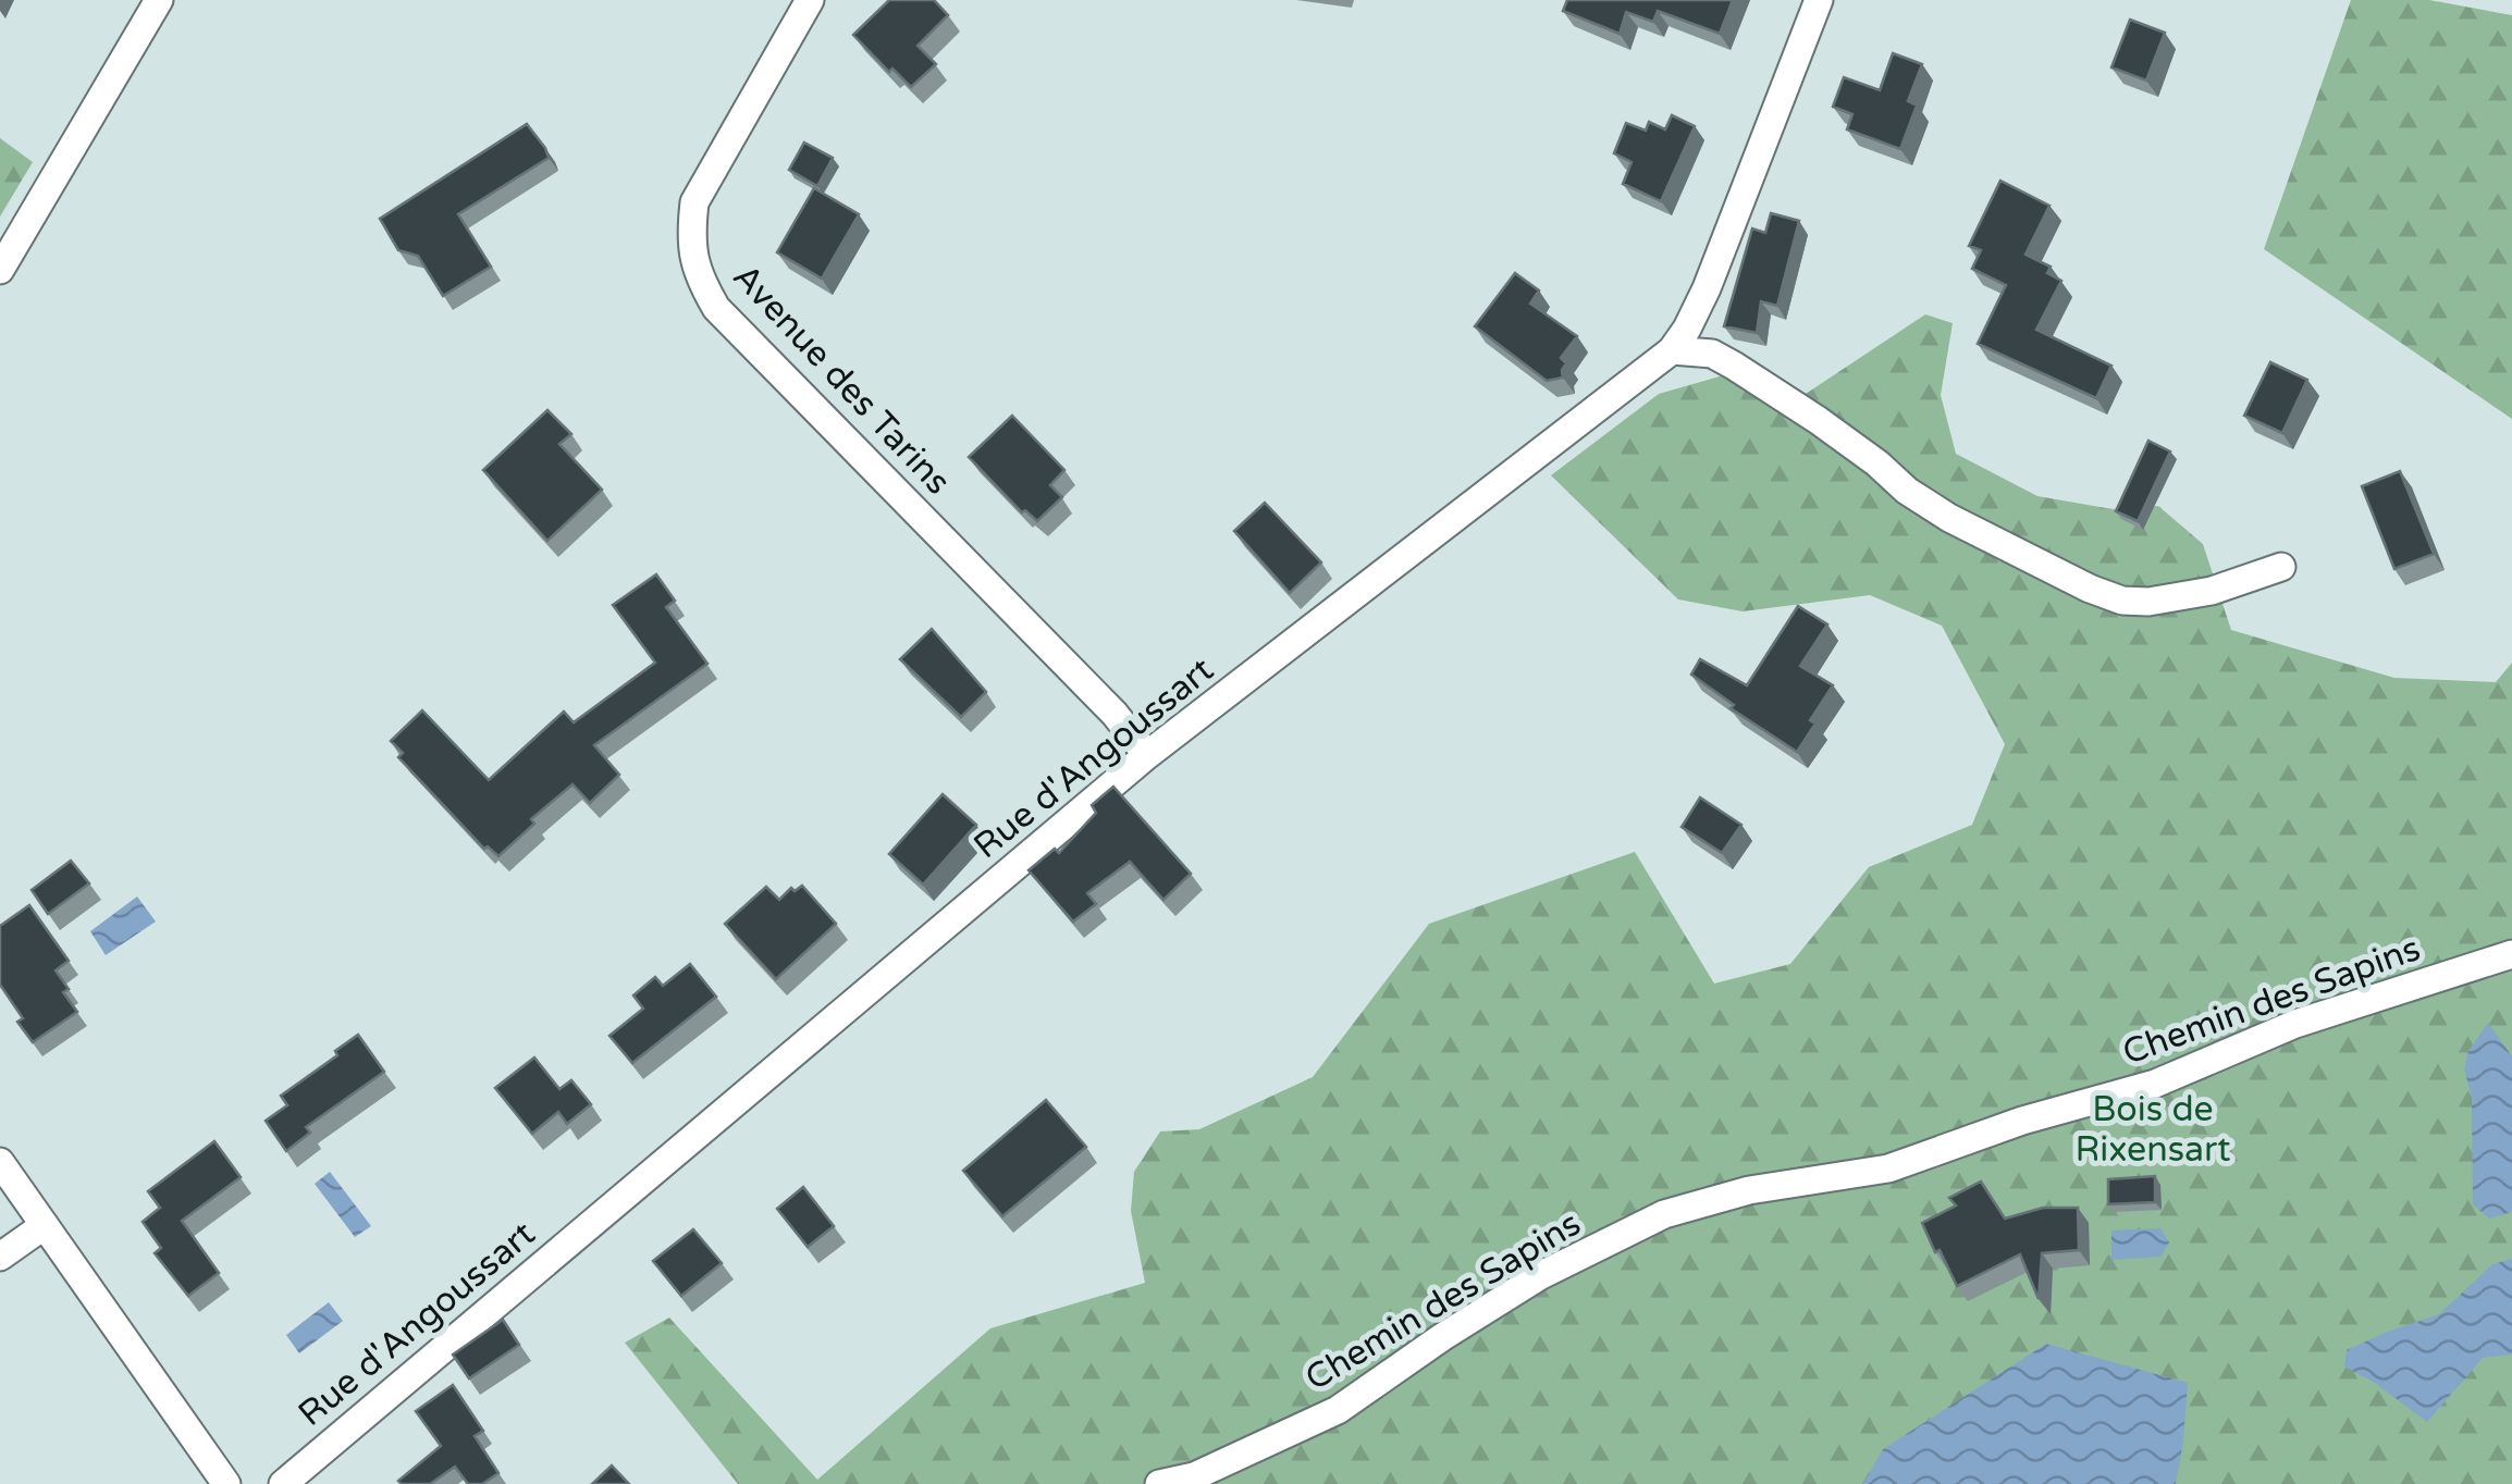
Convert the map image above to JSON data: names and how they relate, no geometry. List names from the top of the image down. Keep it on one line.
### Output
{"streets":{"street":["Avenue des Tarins","Rue d'Angoussart","Chemin des Sapins"]},"crossings":[["Avenue des Tarins","Rue d'Angoussart"]],"parks":["Bois de Rixensart"]}
